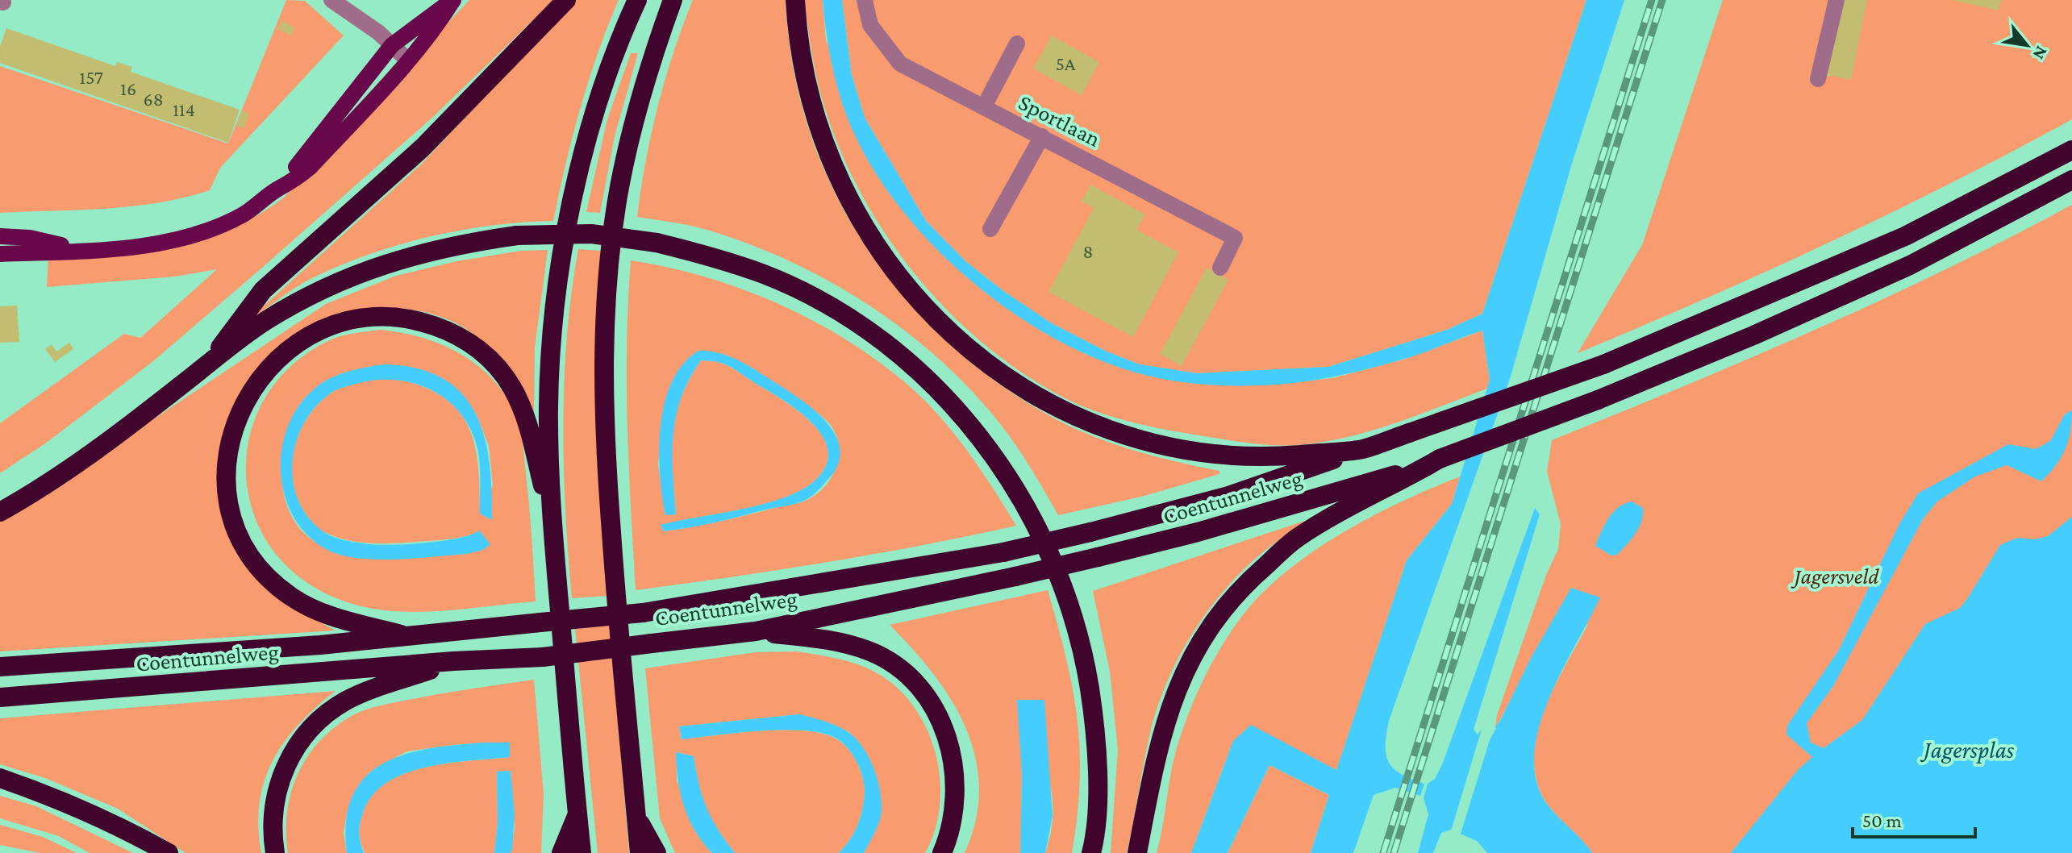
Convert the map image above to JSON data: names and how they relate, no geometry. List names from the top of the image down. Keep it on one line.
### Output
{"streets":{"highway":["Coentunnelweg"],"street":["Sportlaan"]},"water":["Jagersplas"],"parks":["Jagersveld"],"house_numbers":["5A","157","16","68","114","8"],"scale_bar":"50 m","north":"bottom right"}
